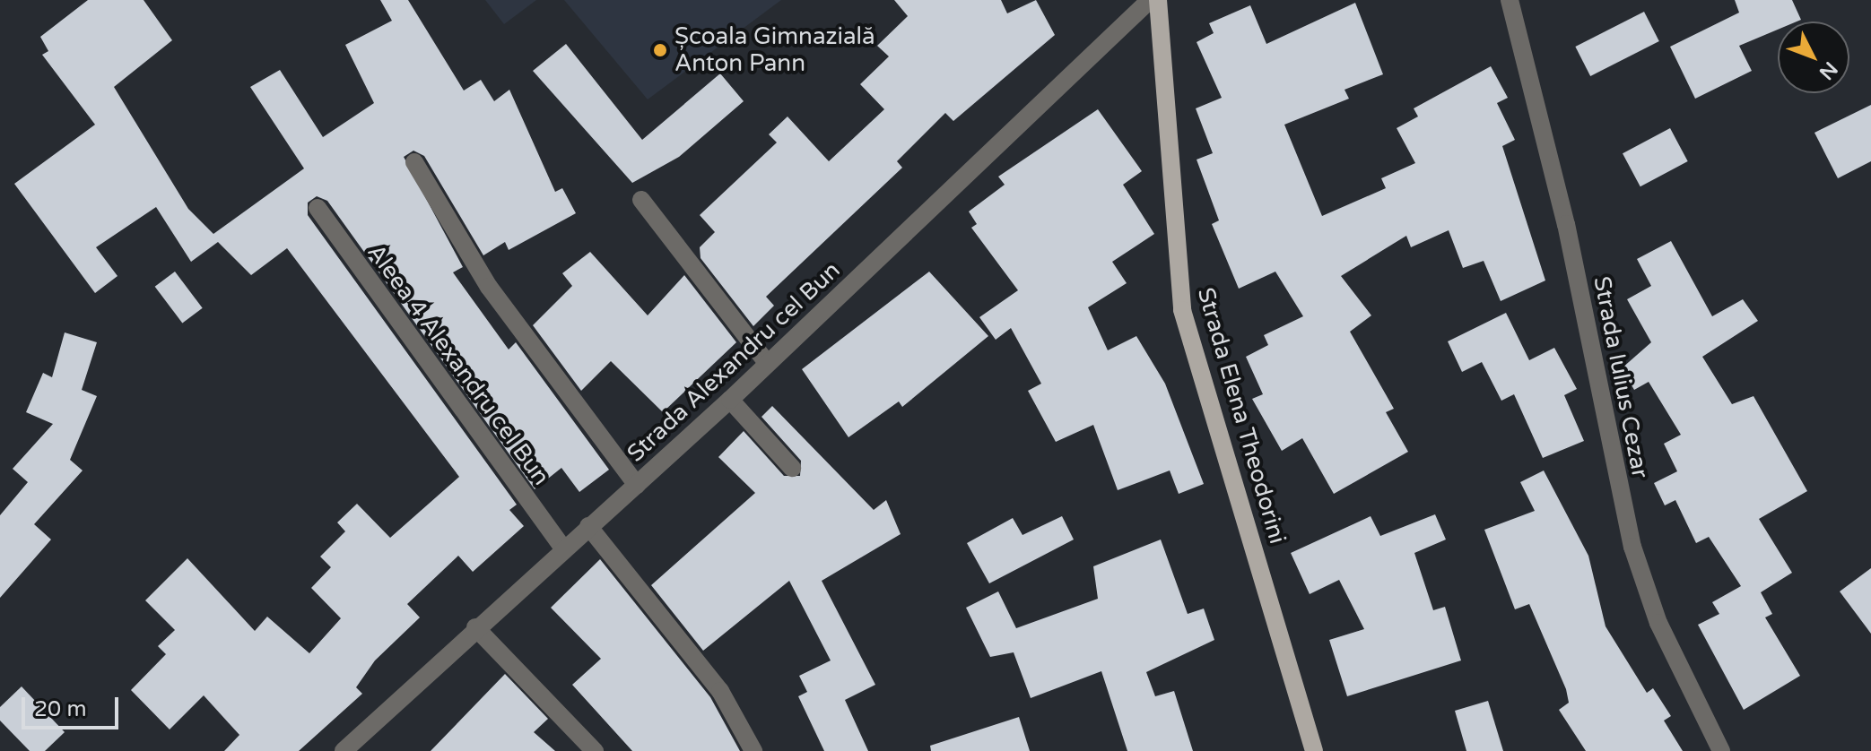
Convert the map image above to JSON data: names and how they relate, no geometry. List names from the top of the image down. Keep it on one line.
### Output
{"streets":{"main road":["Strada Elena Theodorini"],"street":["Strada Alexandru cel Bun","Aleea 4 Alexandru cel Bun","Strada Iulius Cezar"]},"crossings":[["Strada Alexandru cel Bun","Aleea 4 Alexandru cel Bun"]],"places":["Școala Gimnazială Anton Pann"],"scale_bar":"20 m","north":"bottom right"}
